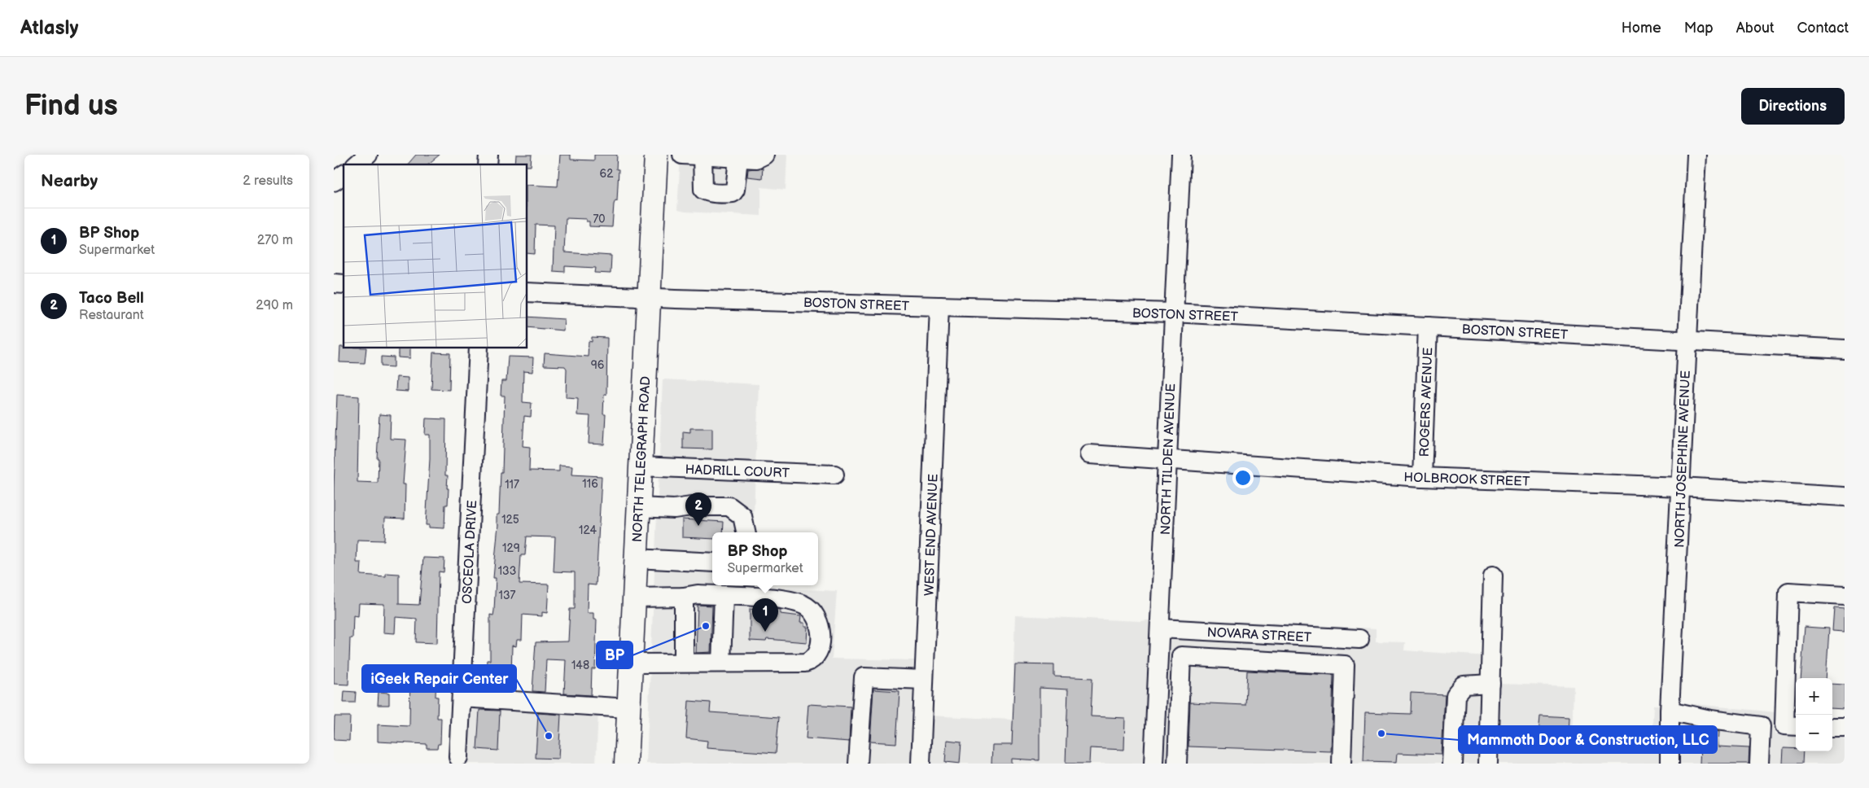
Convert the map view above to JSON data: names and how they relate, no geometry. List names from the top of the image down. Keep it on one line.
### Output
{"streets":{"main road":["NORTH TELEGRAPH ROAD"],"street":["BOSTON STREET","ROGERS AVENUE","NORTH TILDEN AVENUE","NORTH JOSEPHINE AVENUE","HADRILL COURT","HOLBROOK STREET","WEST END AVENUE","OSCEOLA DRIVE","NOVARA STREET"]},"crossings":[["BOSTON STREET","ROGERS AVENUE"],["BOSTON STREET","NORTH TELEGRAPH ROAD"],["BOSTON STREET","NORTH TILDEN AVENUE"],["BOSTON STREET","NORTH JOSEPHINE AVENUE"],["BOSTON STREET","WEST END AVENUE"],["ROGERS AVENUE","HOLBROOK STREET"],["NORTH TELEGRAPH ROAD","HADRILL COURT"],["NORTH TILDEN AVENUE","HOLBROOK STREET"],["NORTH TILDEN AVENUE","NOVARA STREET"],["NORTH JOSEPHINE AVENUE","HOLBROOK STREET"]],"places":["BP","Mammoth Door & Construction, LLC","iGeek Repair Center"],"house_numbers":["62","70","96","116","117","125","124","129","133","137","148"],"page":{"header":"Atlasly","nav":["Home","Map","About","Contact"],"buttons":"Directions","title":"Find us","heading":["Nearby","2 results"],"list":[{"mark":"1","name":"BP Shop","note":"Supermarket","value":"270 m"},{"mark":"2","name":"Taco Bell","note":"Restaurant","value":"290 m"}],"pins":["2","1"],"popup":["BP Shop","Supermarket"],"map_buttons":["+","−"]}}
